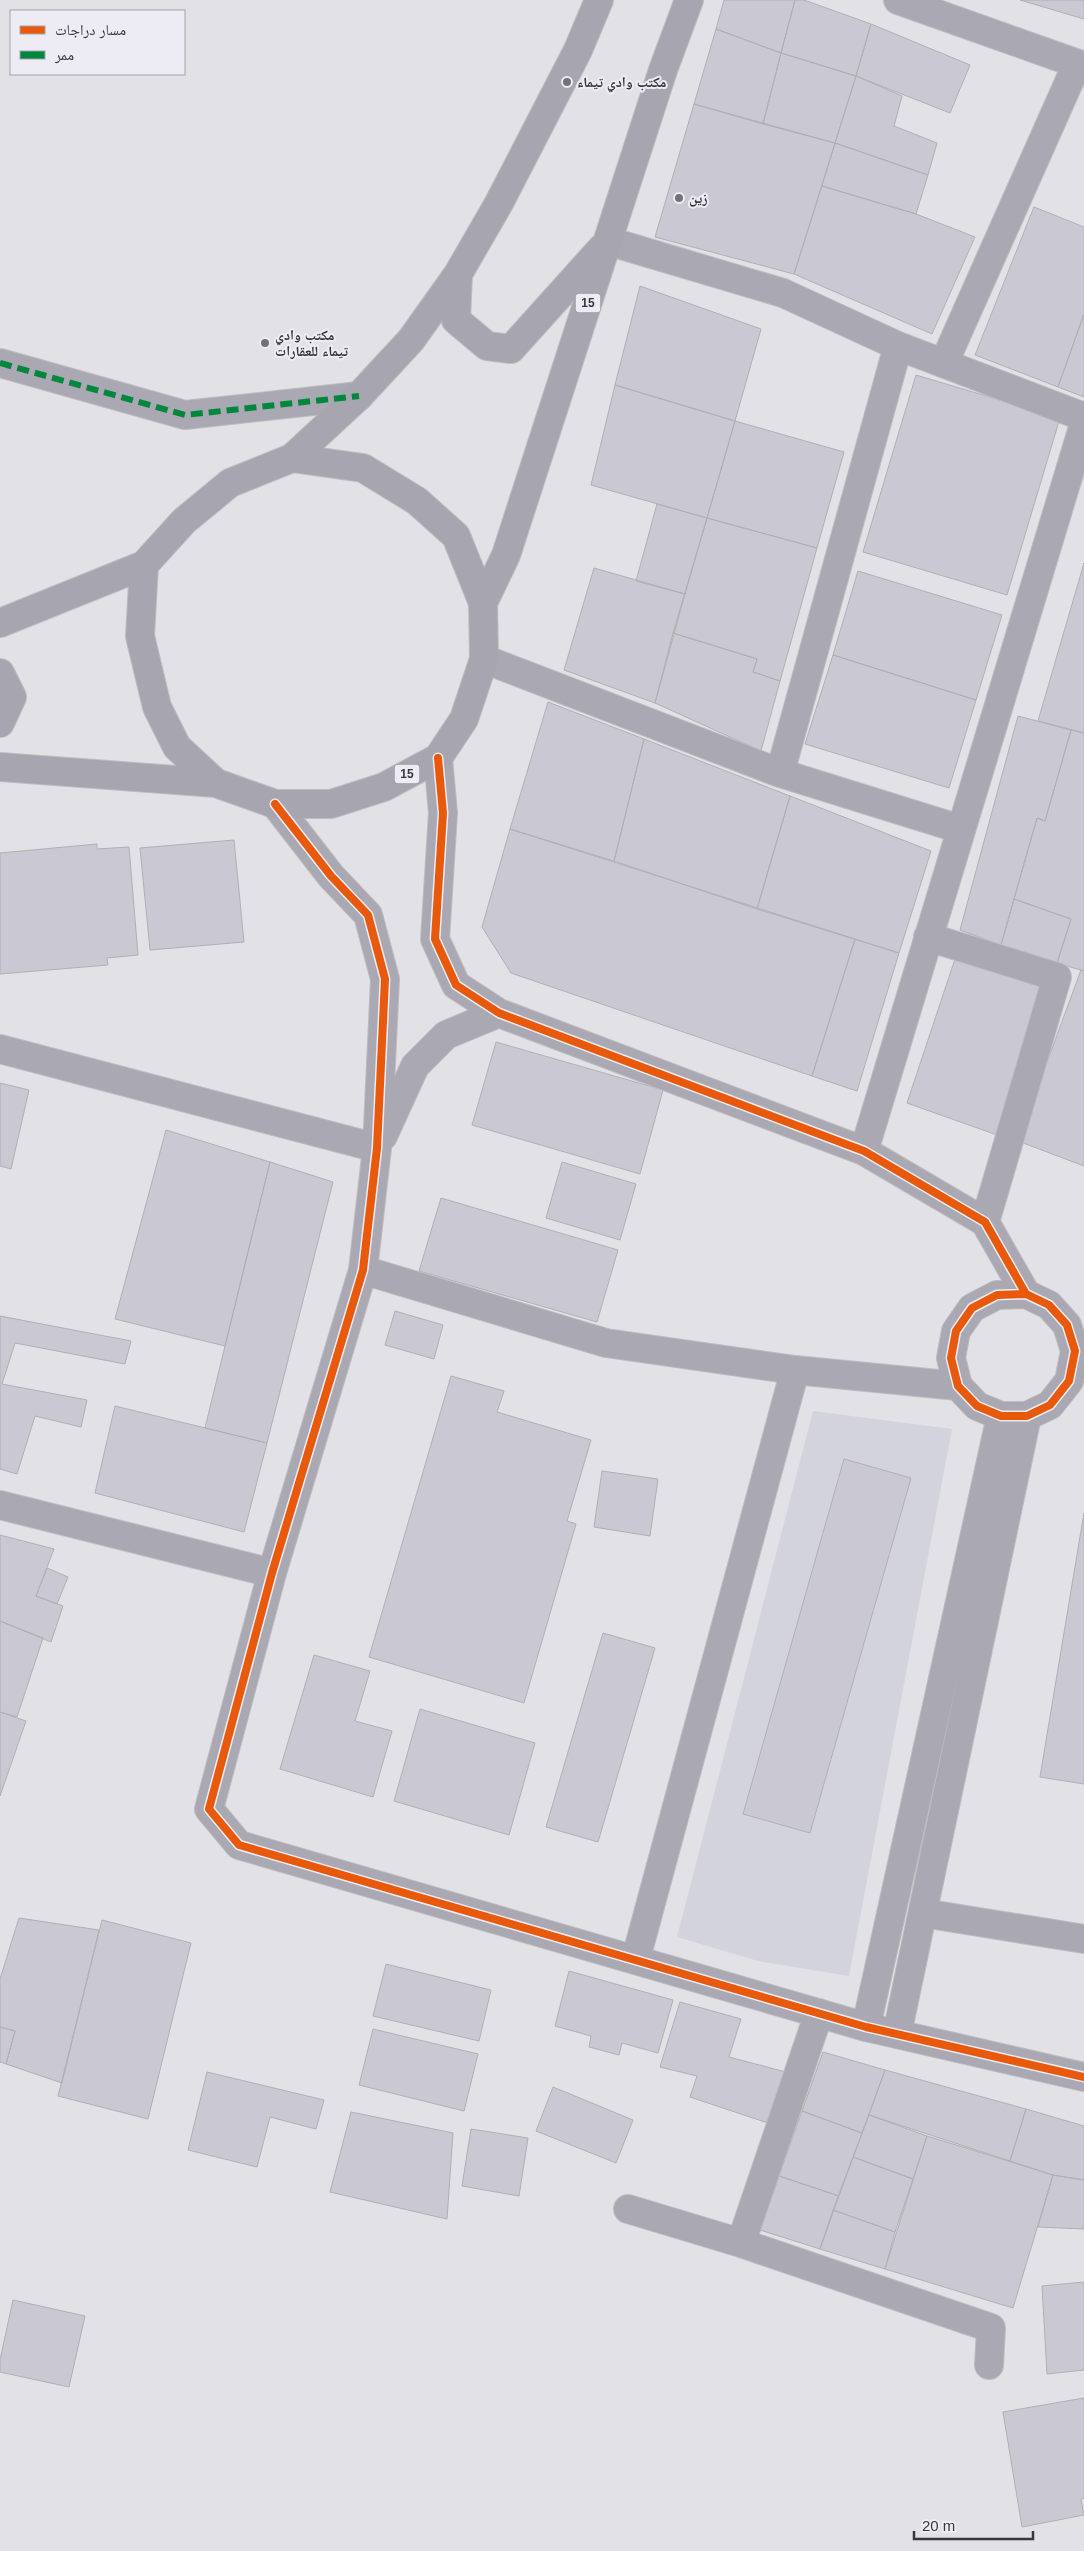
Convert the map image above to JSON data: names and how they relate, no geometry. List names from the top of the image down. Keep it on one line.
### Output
{"streets":{"highway":["15"]},"places":["مكتب وادي تيماء","زين","مكتب وادي تيماء للعقارات"],"legend":["مسار دراجات","ممر"],"scale_bar":"20 m"}
